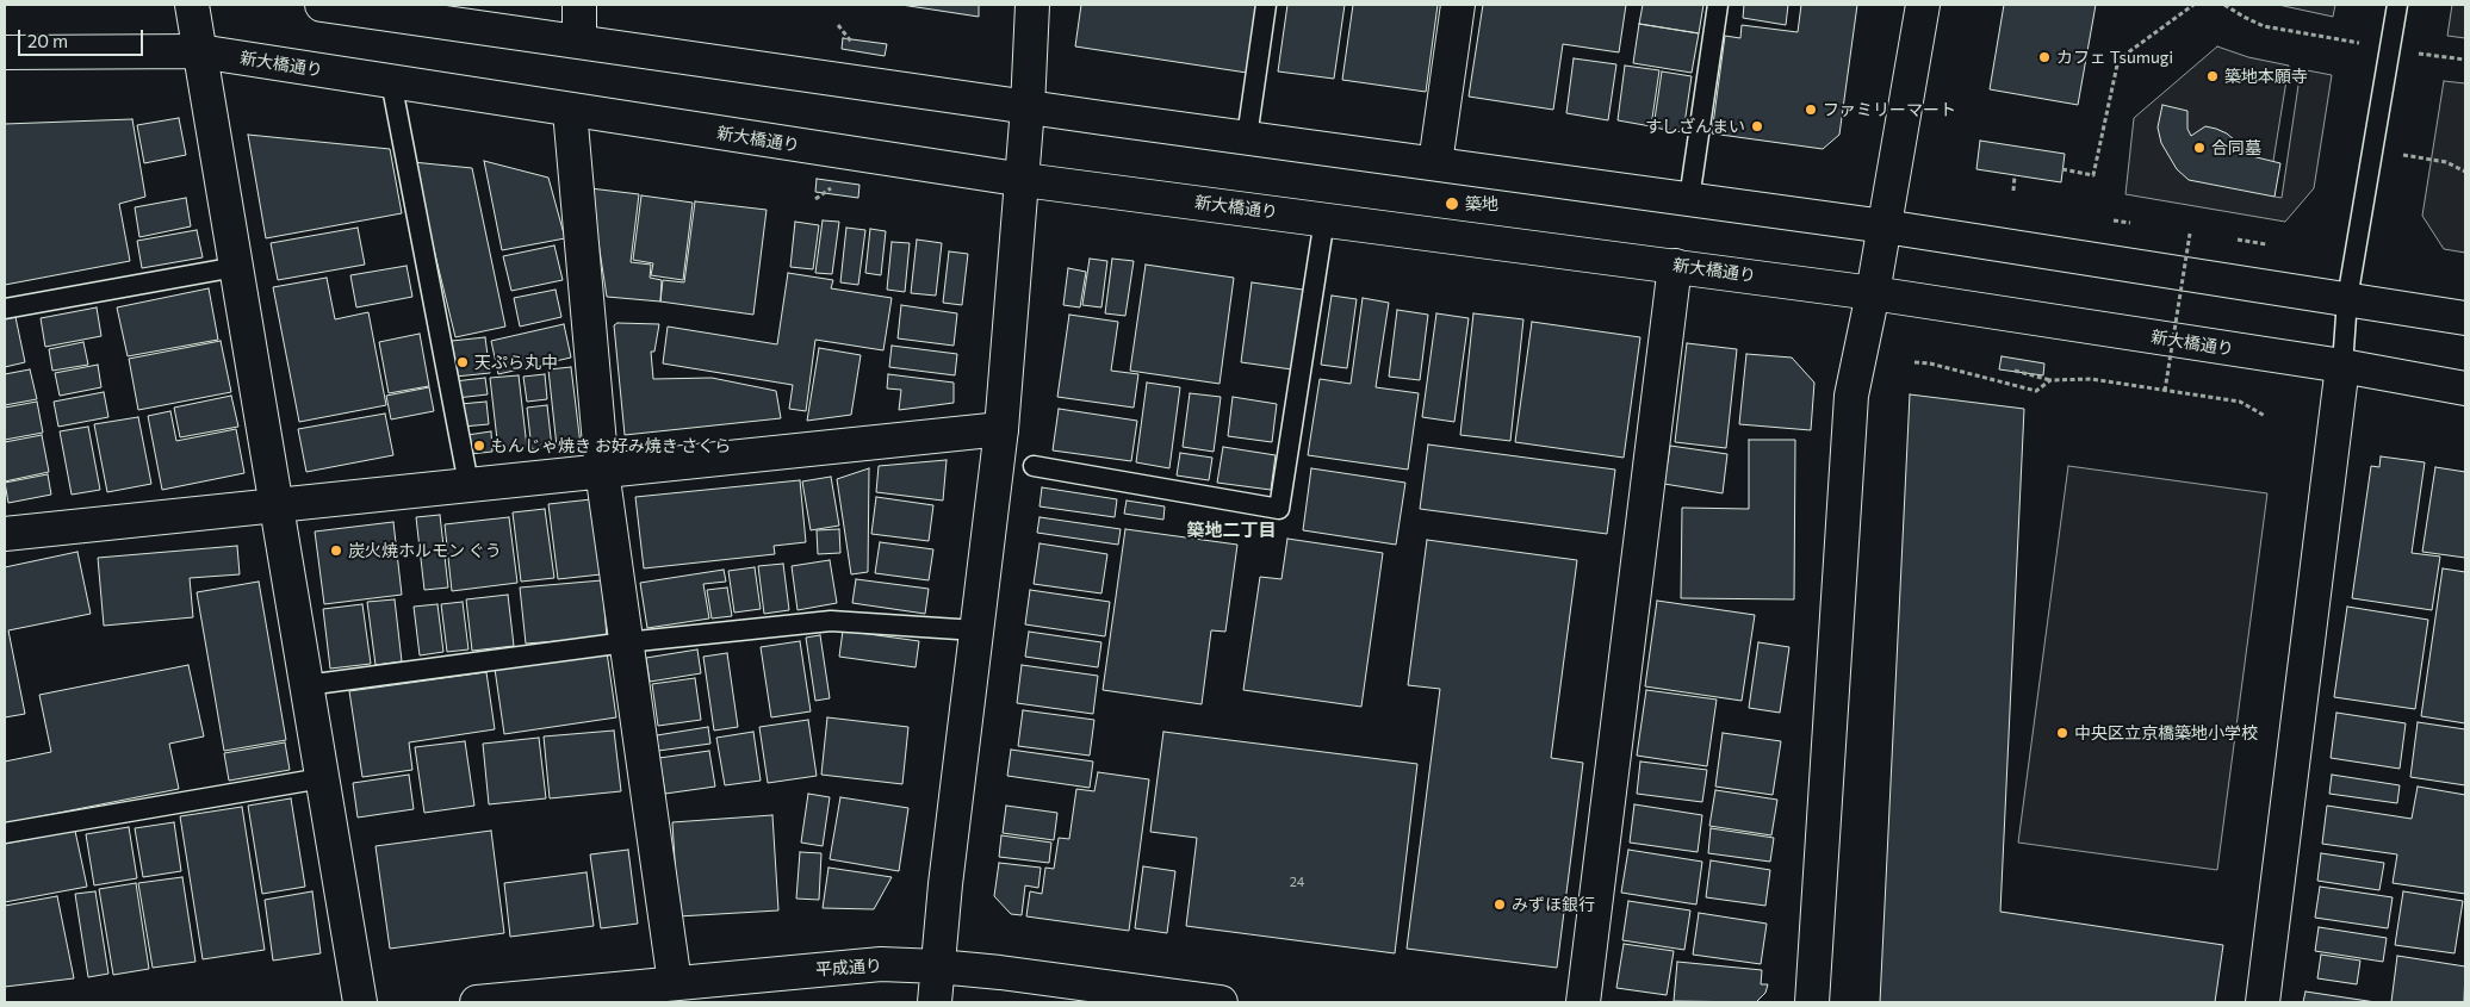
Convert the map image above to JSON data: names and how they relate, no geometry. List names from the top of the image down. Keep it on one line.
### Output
{"streets":{"street":["新大橋通り","平成通り"]},"districts":["築地二丁目"],"places":["カフェ Tsumugi","築地本願寺","ファミリーマート","すしざんまい","合同墓","築地","天ぷら丸中","もんじゃ焼き お好み焼き さくら","炭火焼ホルモン ぐう","中央区立京橋築地小学校","みずほ銀行"],"house_numbers":["24"],"scale_bar":"20 m"}
